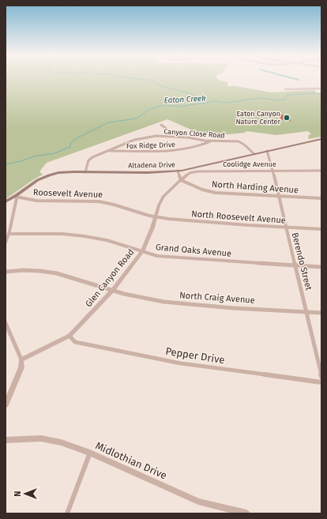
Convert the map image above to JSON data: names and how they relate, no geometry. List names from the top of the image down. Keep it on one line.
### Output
{"streets":{"main road":["Altadena Drive"],"street":["Canyon Close Road","Fox Ridge Drive","Coolidge Avenue","North Harding Avenue","Roosevelt Avenue","North Roosevelt Avenue","Grand Oaks Avenue","Berendo Street","Glen Canyon Road","North Craig Avenue","Pepper Drive","Midlothian Drive"]},"crossings":[["Canyon Close Road","Fox Ridge Drive"],["Canyon Close Road","Altadena Drive"],["Coolidge Avenue","North Harding Avenue"],["Coolidge Avenue","Berendo Street"],["Coolidge Avenue","Glen Canyon Road"],["Altadena Drive","Roosevelt Avenue"],["Altadena Drive","Berendo Street"],["North Harding Avenue","Berendo Street"],["North Harding Avenue","Glen Canyon Road"],["Roosevelt Avenue","North Roosevelt Avenue"],["Roosevelt Avenue","Glen Canyon Road"],["North Roosevelt Avenue","Berendo Street"],["North Roosevelt Avenue","Glen Canyon Road"],["Grand Oaks Avenue","Berendo Street"],["Grand Oaks Avenue","Glen Canyon Road"],["Berendo Street","North Craig Avenue"],["Glen Canyon Road","North Craig Avenue"],["Glen Canyon Road","Pepper Drive"]],"water":["Eaton Creek"],"places":["Eaton Canyon Nature Center"],"north":"left"}
